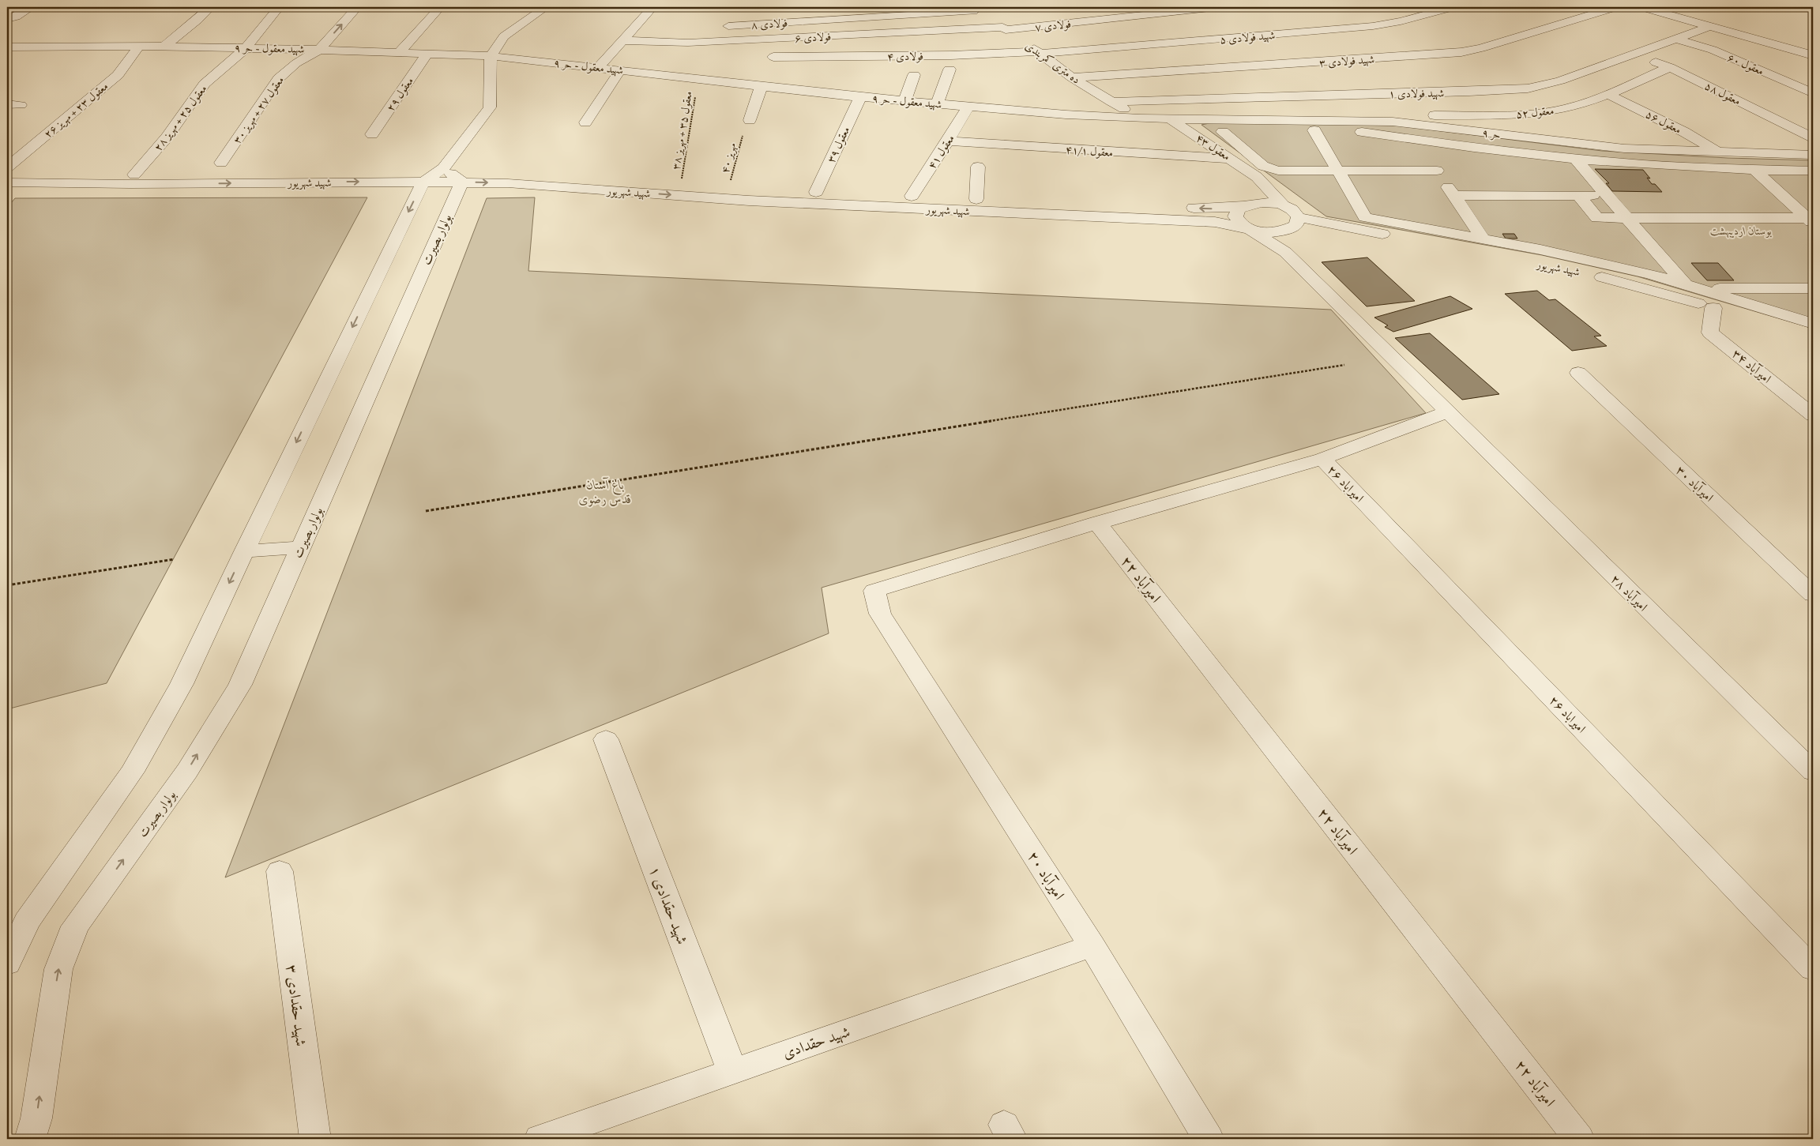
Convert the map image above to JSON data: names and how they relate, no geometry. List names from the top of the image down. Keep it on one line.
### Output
{"streets":{"street":["فولادی ۸","فولادی ۷","فولادی ۶","شهید فولادی ۵","شهید معقول - حر ۹","فولادی ۴","شهید فولادی ۳","ده متری کمربندی","معقول ۶۰","شهید فولادی ۱","معقول ۵۸","معقول ۲۹","معقول ۲۳ + مهریز ۲۶","معقول ۲۷ + مهریز ۳۰","معقول ۵۲","معقول ۲۵ + مهریز ۲۸","معقول ۵۶","حر ۹","معقول ۳۹","معقول ۴۳","معقول ۴۱/۱","معقول ۴۱","شهید شهریور","بولوار بصیرت","امیرآباد ۳۴","امیراباد ۲۶","امیرآباد ۳۰","امیرآباد ۲۲","امیرآباد ۲۸","امیرآباد ۲۰","شهید حقدادی ۱","شهید حقدادی ۳","شهید حقدادی"],"path":["معقول ۳۵ + مهریز ۳۸","مهریز ۴۰"]},"crossings":[["فولادی ۸","ده متری کمربندی"],["فولادی ۷","فولادی ۶"],["فولادی ۷","ده متری کمربندی"],["فولادی ۶","ده متری کمربندی"],["شهید فولادی ۵","فولادی ۴"],["شهید فولادی ۵","ده متری کمربندی"],["شهید معقول - حر ۹","ده متری کمربندی"],["شهید معقول - حر ۹","معقول ۲۹"],["شهید معقول - حر ۹","معقول ۲۳ + مهریز ۲۶"],["شهید معقول - حر ۹","معقول ۲۷ + مهریز ۳۰"],["شهید معقول - حر ۹","معقول ۲۵ + مهریز ۲۸"],["شهید معقول - حر ۹","معقول ۳۵ + مهریز ۳۸"],["شهید معقول - حر ۹","حر ۹"],["شهید معقول - حر ۹","معقول ۳۹"],["شهید معقول - حر ۹","معقول ۴۳"],["شهید معقول - حر ۹","معقول ۴۱"],["فولادی ۴","ده متری کمربندی"],["شهید فولادی ۳","ده متری کمربندی"],["ده متری کمربندی","شهید فولادی ۱"],["معقول ۶۰","شهید فولادی ۱"],["شهید فولادی ۱","معقول ۵۸"],["معقول ۵۸","معقول ۵۲"],["معقول ۵۲","معقول ۵۶"],["معقول ۵۲","حر ۹"],["معقول ۲۵ + مهریز ۲۸","شهید شهریور"],["معقول ۵۶","حر ۹"],["معقول ۳۵ + مهریز ۳۸","شهید شهریور"],["حر ۹","معقول ۴۳"],["معقول ۳۹","شهید شهریور"],["معقول ۴۳","معقول ۴۱/۱"],["معقول ۴۳","شهید شهریور"],["معقول ۴۱/۱","معقول ۴۱"],["معقول ۴۱","شهید شهریور"],["مهریز ۴۰","شهید شهریور"],["شهید شهریور","بولوار بصیرت"],["شهید شهریور","امیرآباد ۳۴"],["شهید شهریور","امیرآباد ۲۸"],["امیرآباد ۲۲","امیرآباد ۲۰"],["امیرآباد ۲۰","شهید حقدادی"],["شهید حقدادی ۱","شهید حقدادی"]],"parks":["بوستان اردیبهشت","باغ آستان قدس رضوی"]}
